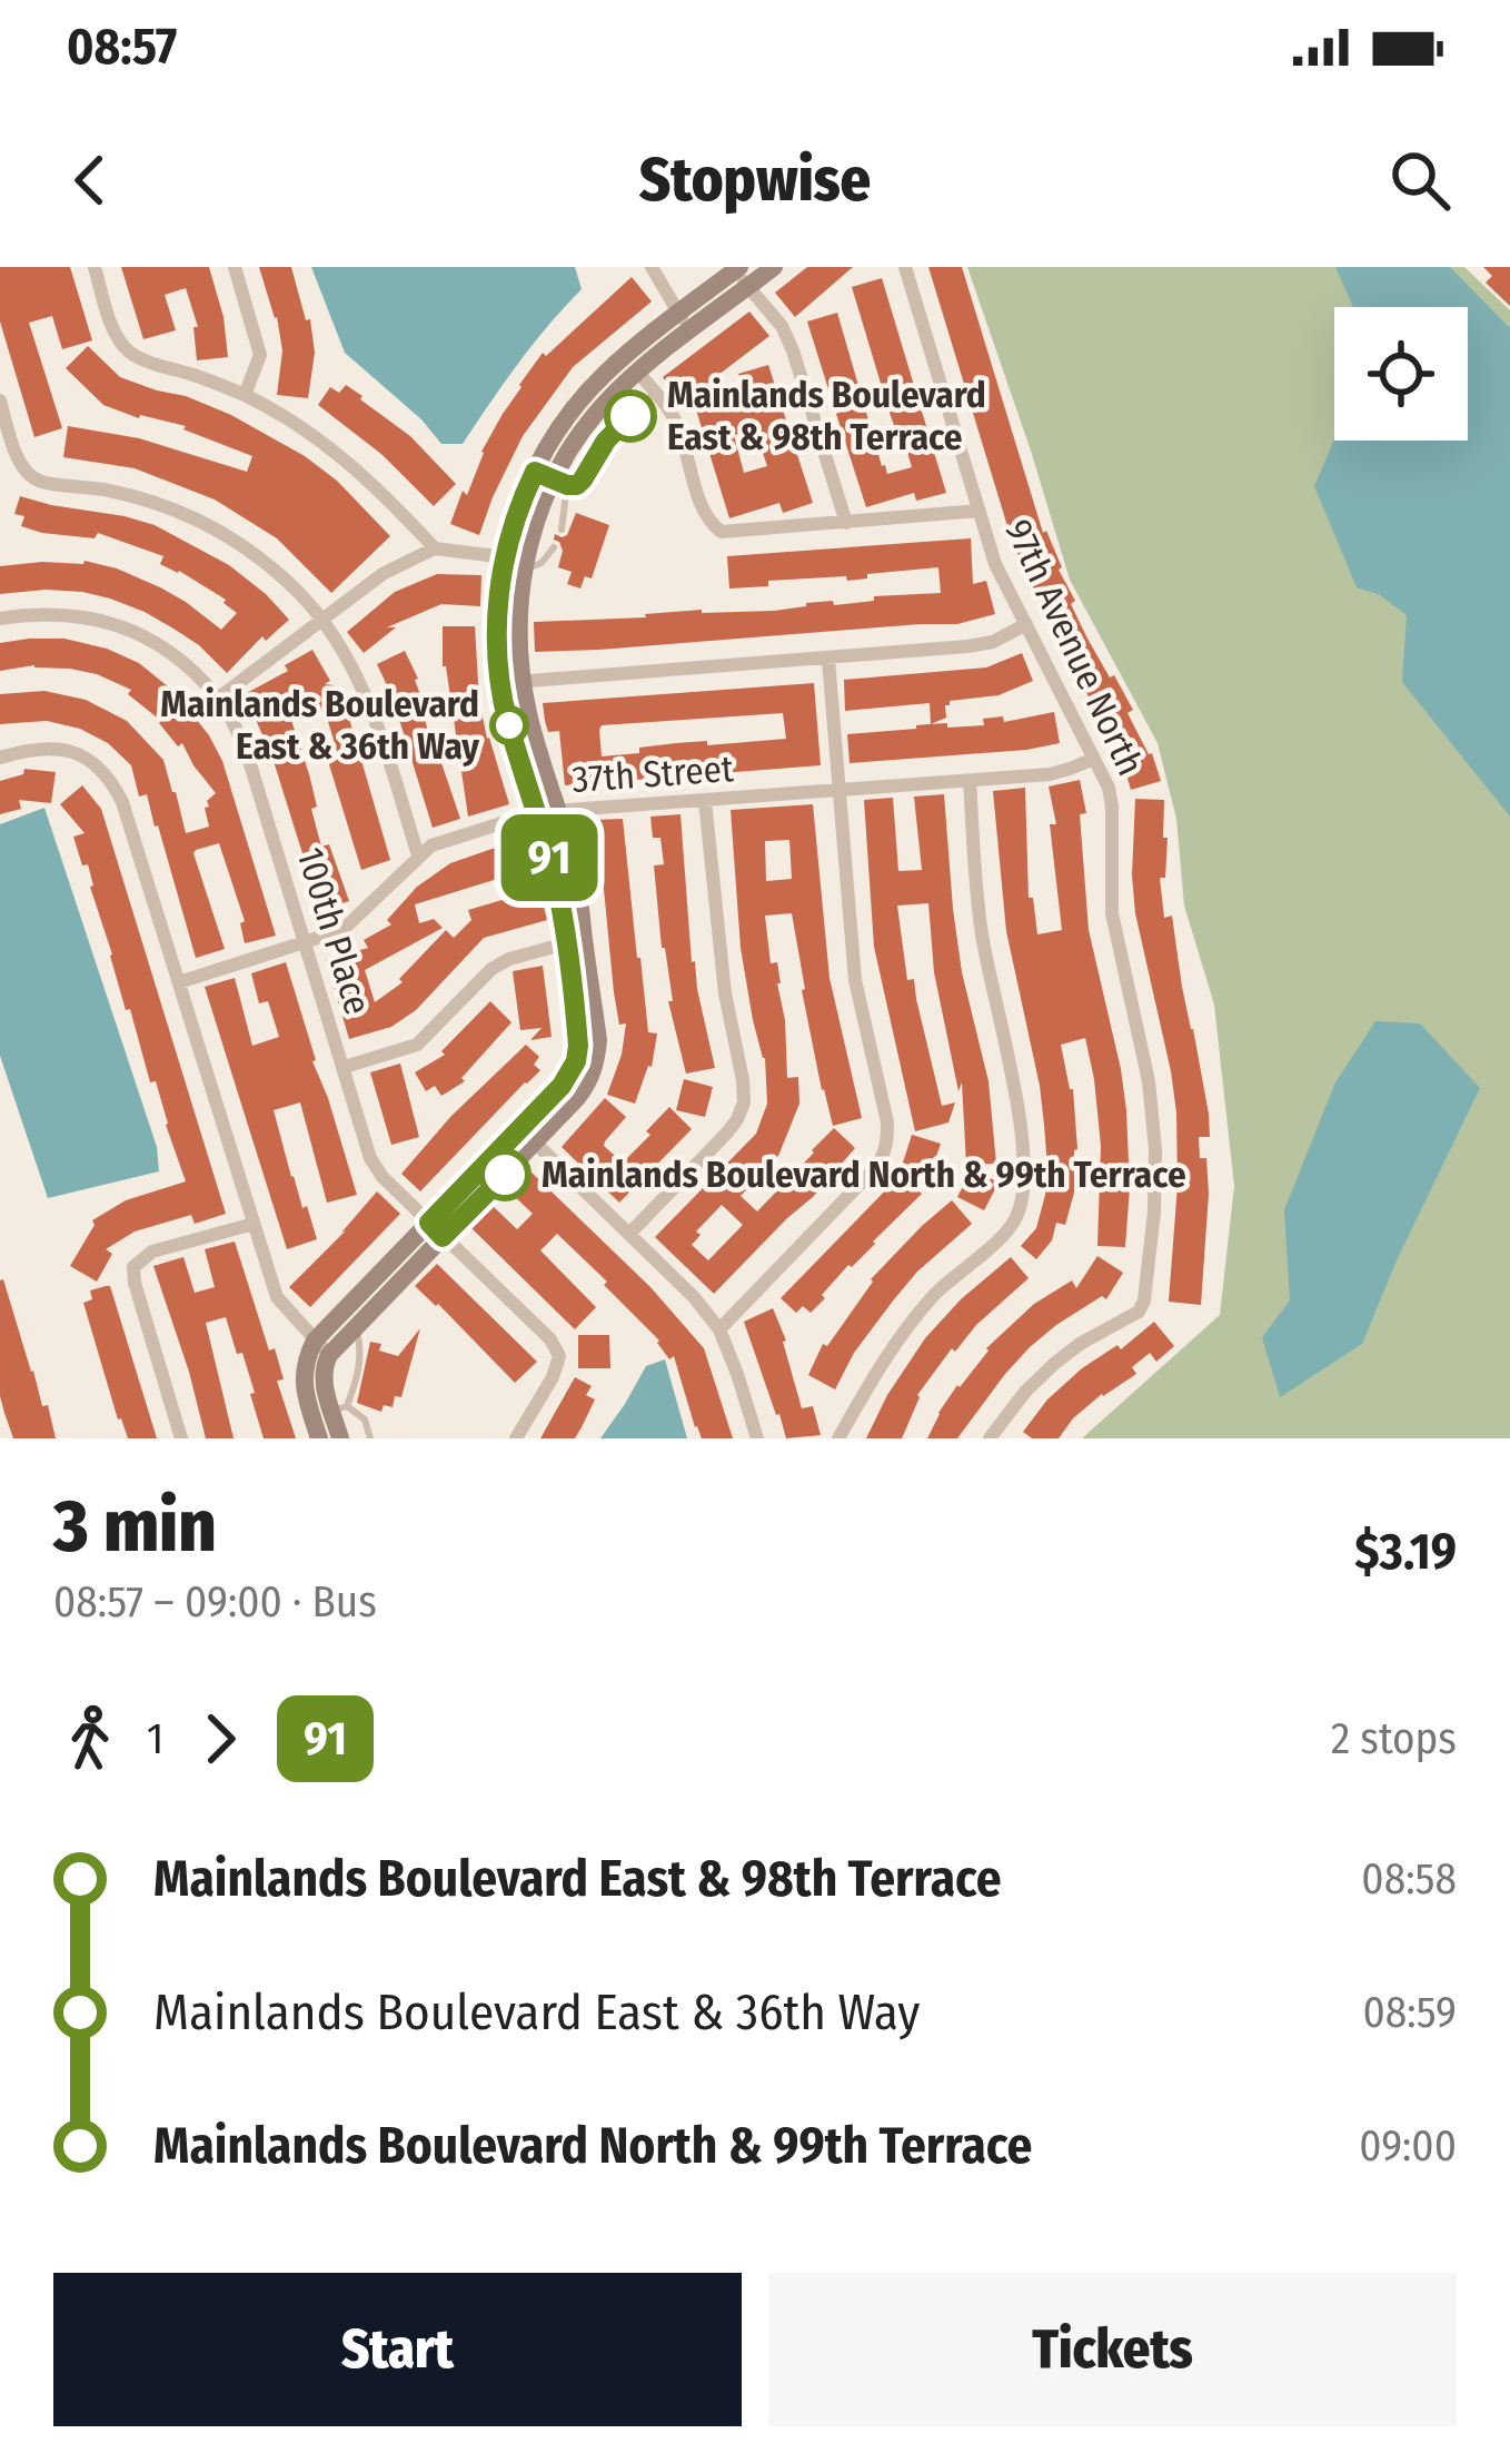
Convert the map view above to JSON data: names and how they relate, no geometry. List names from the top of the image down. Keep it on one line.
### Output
{"streets":{"street":["97th Avenue North","37th Street","100th Place"]},"crossings":[["97th Avenue North","37th Street"],["37th Street","100th Place"]],"places":["Mainlands Boulevard East & 98th Terrace","Mainlands Boulevard East & 36th Way","Mainlands Boulevard North & 99th Terrace"],"lines":["bus line 91"],"page":{"status":"08:57","header":"Stopwise","on_map":"91","heading":["3 min","08:57 – 09:00 · Bus","$3.19"],"legs":["1","91","2 stops"],"list":[{"name":"Mainlands Boulevard East & 98th Terrace","value":"08:58"},{"name":"Mainlands Boulevard East & 36th Way","value":"08:59"},{"name":"Mainlands Boulevard North & 99th Terrace","value":"09:00"}],"buttons":["Start","Tickets"]}}
